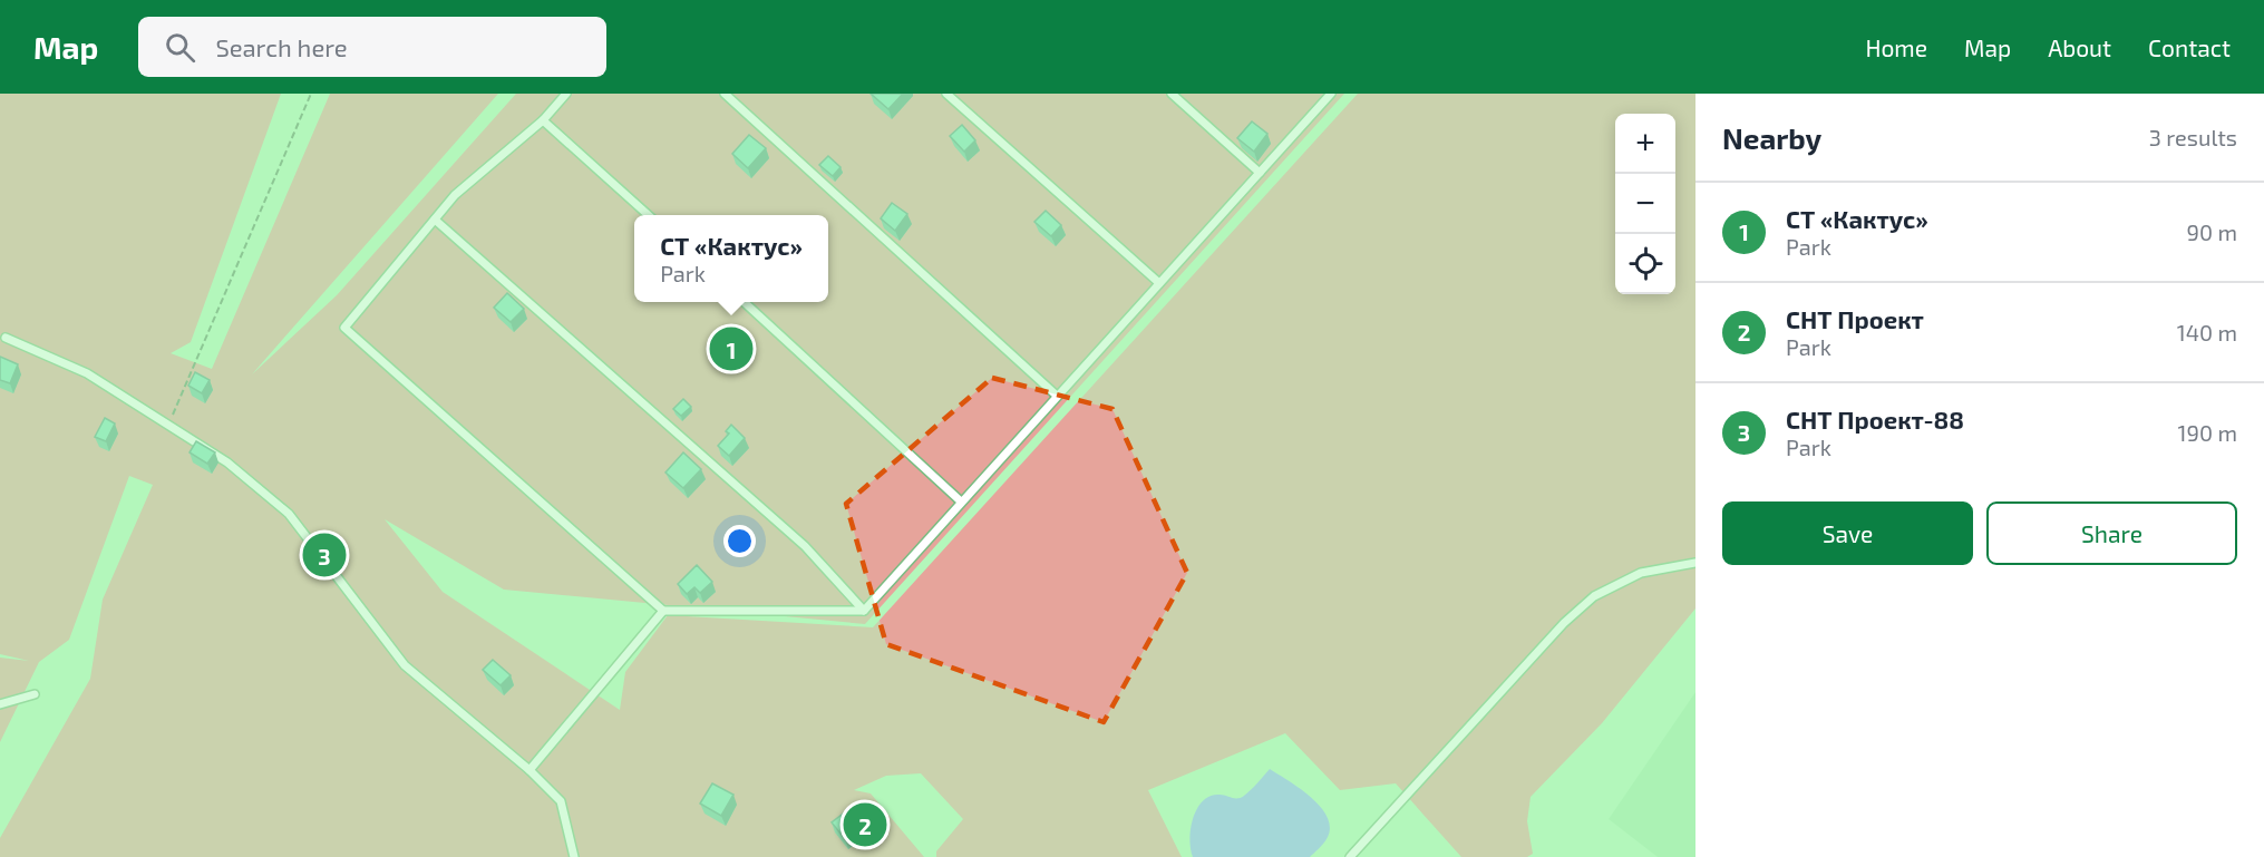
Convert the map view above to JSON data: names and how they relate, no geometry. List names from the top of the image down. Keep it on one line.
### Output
{"page":{"header":"Map","search":"Search here","nav":["Home","Map","About","Contact"],"heading":["Nearby","3 results"],"map_buttons":["+","−"],"list":[{"mark":"1","name":"СТ «Кактус»","note":"Park","value":"90 m"},{"mark":"2","name":"СНТ Проект","note":"Park","value":"140 m"},{"mark":"3","name":"СНТ Проект-88","note":"Park","value":"190 m"}],"popup":["СТ «Кактус»","Park"],"pins":["1","3","2"],"buttons":["Save","Share"]}}
